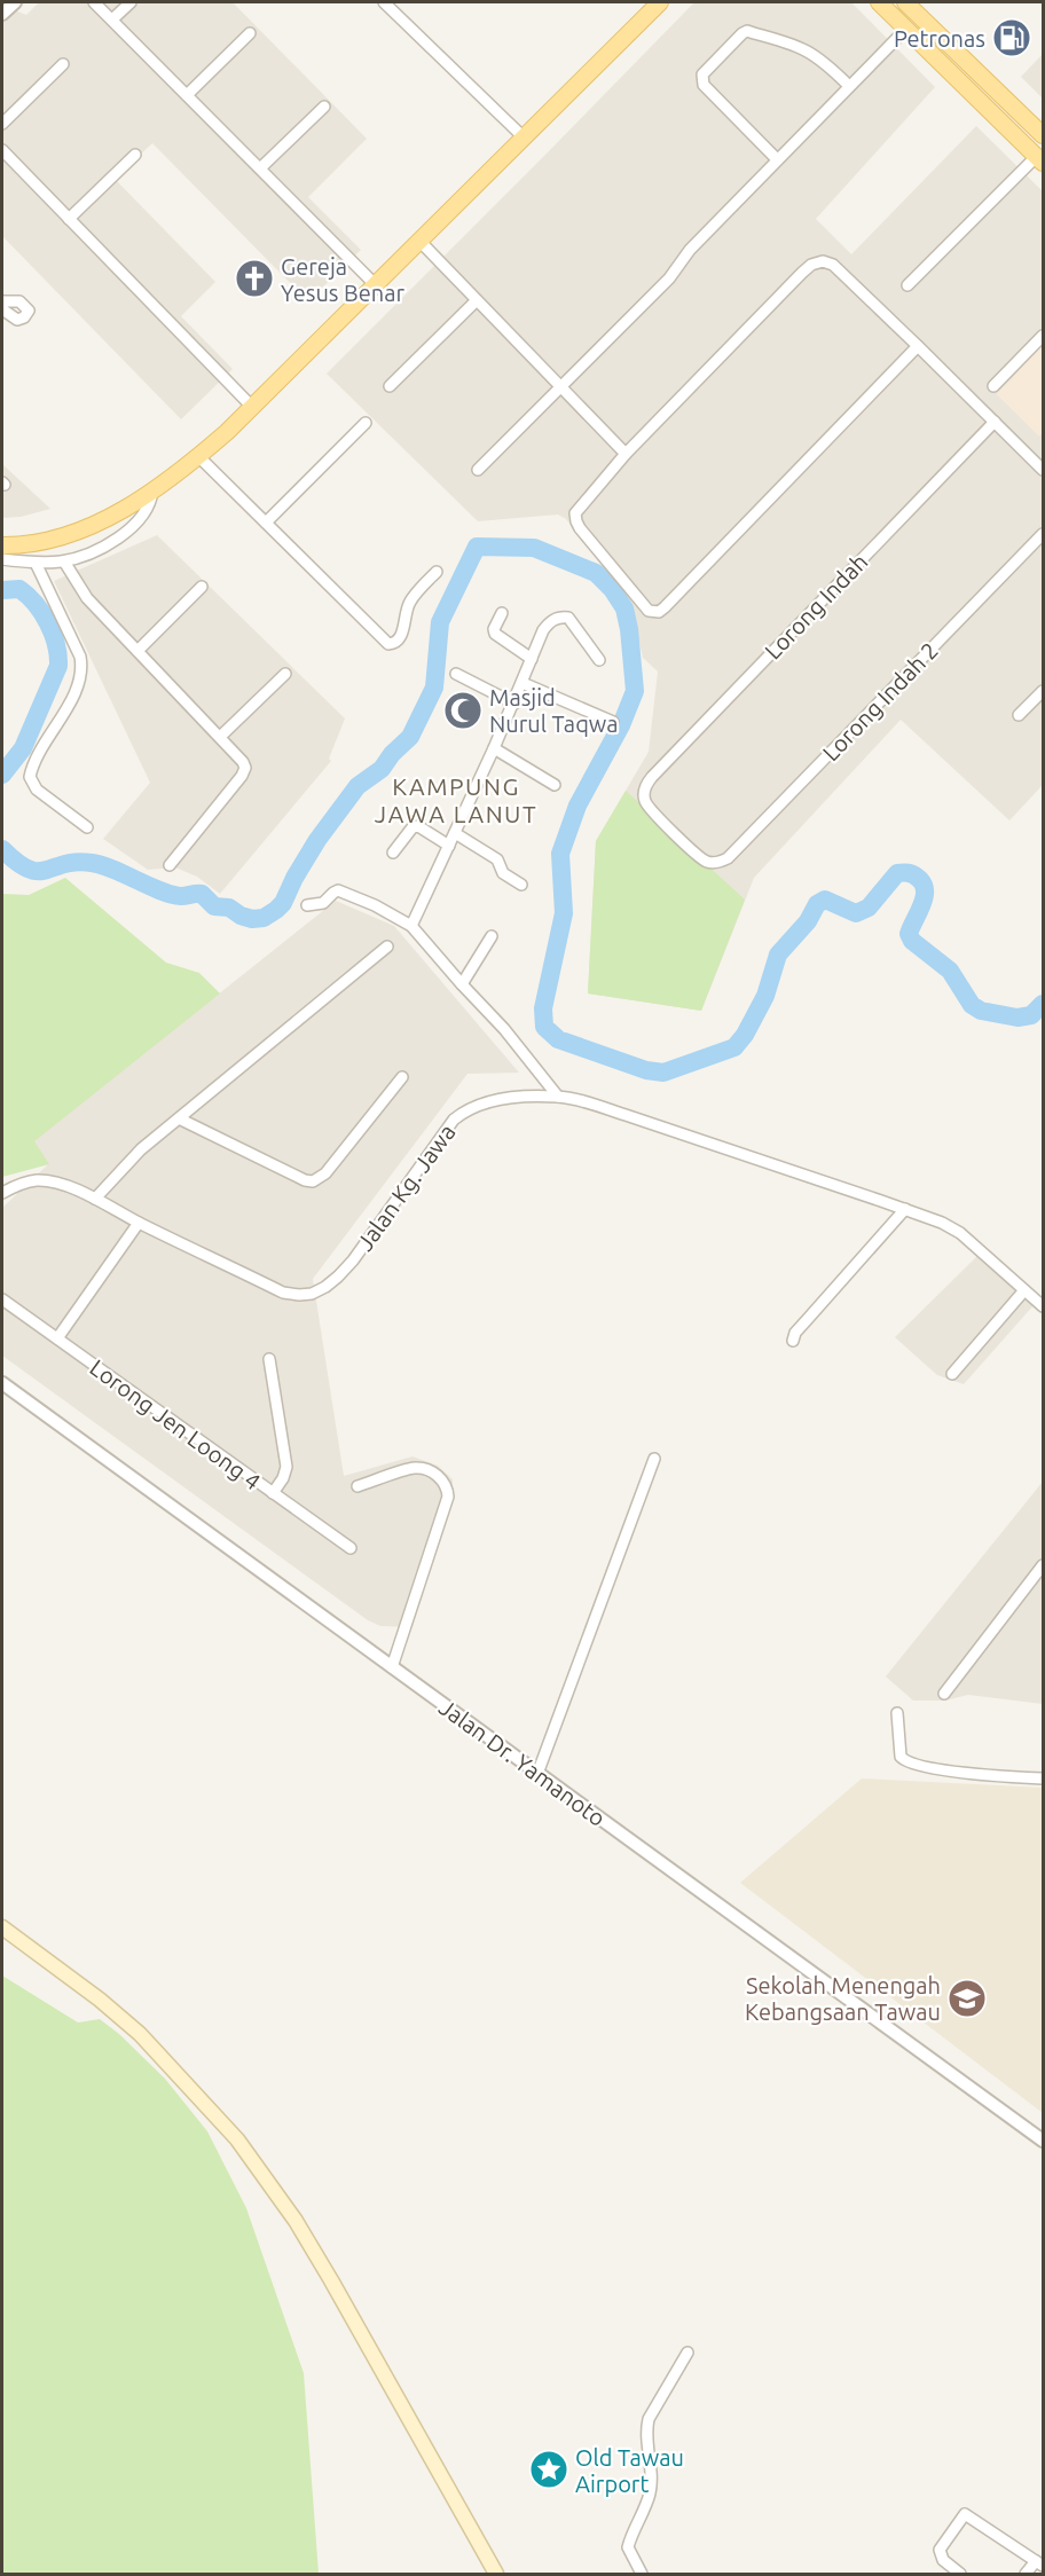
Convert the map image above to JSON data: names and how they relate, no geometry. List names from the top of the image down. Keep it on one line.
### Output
{"streets":{"street":["Lorong Indah","Lorong Indah 2","Jalan Kg. Jawa","Lorong Jen Loong 4","Jalan Dr. Yamanoto"]},"crossings":[["Lorong Indah","Lorong Indah 2"]],"districts":["KAMPUNG JAWA LANUT"],"places":{"fuel station":["Petronas"],"church":["Gereja Yesus Benar"],"mosque":["Masjid Nurul Taqwa"],"school or university":["Sekolah Menengah Kebangsaan Tawau"],"place":["Old Tawau Airport"]}}
